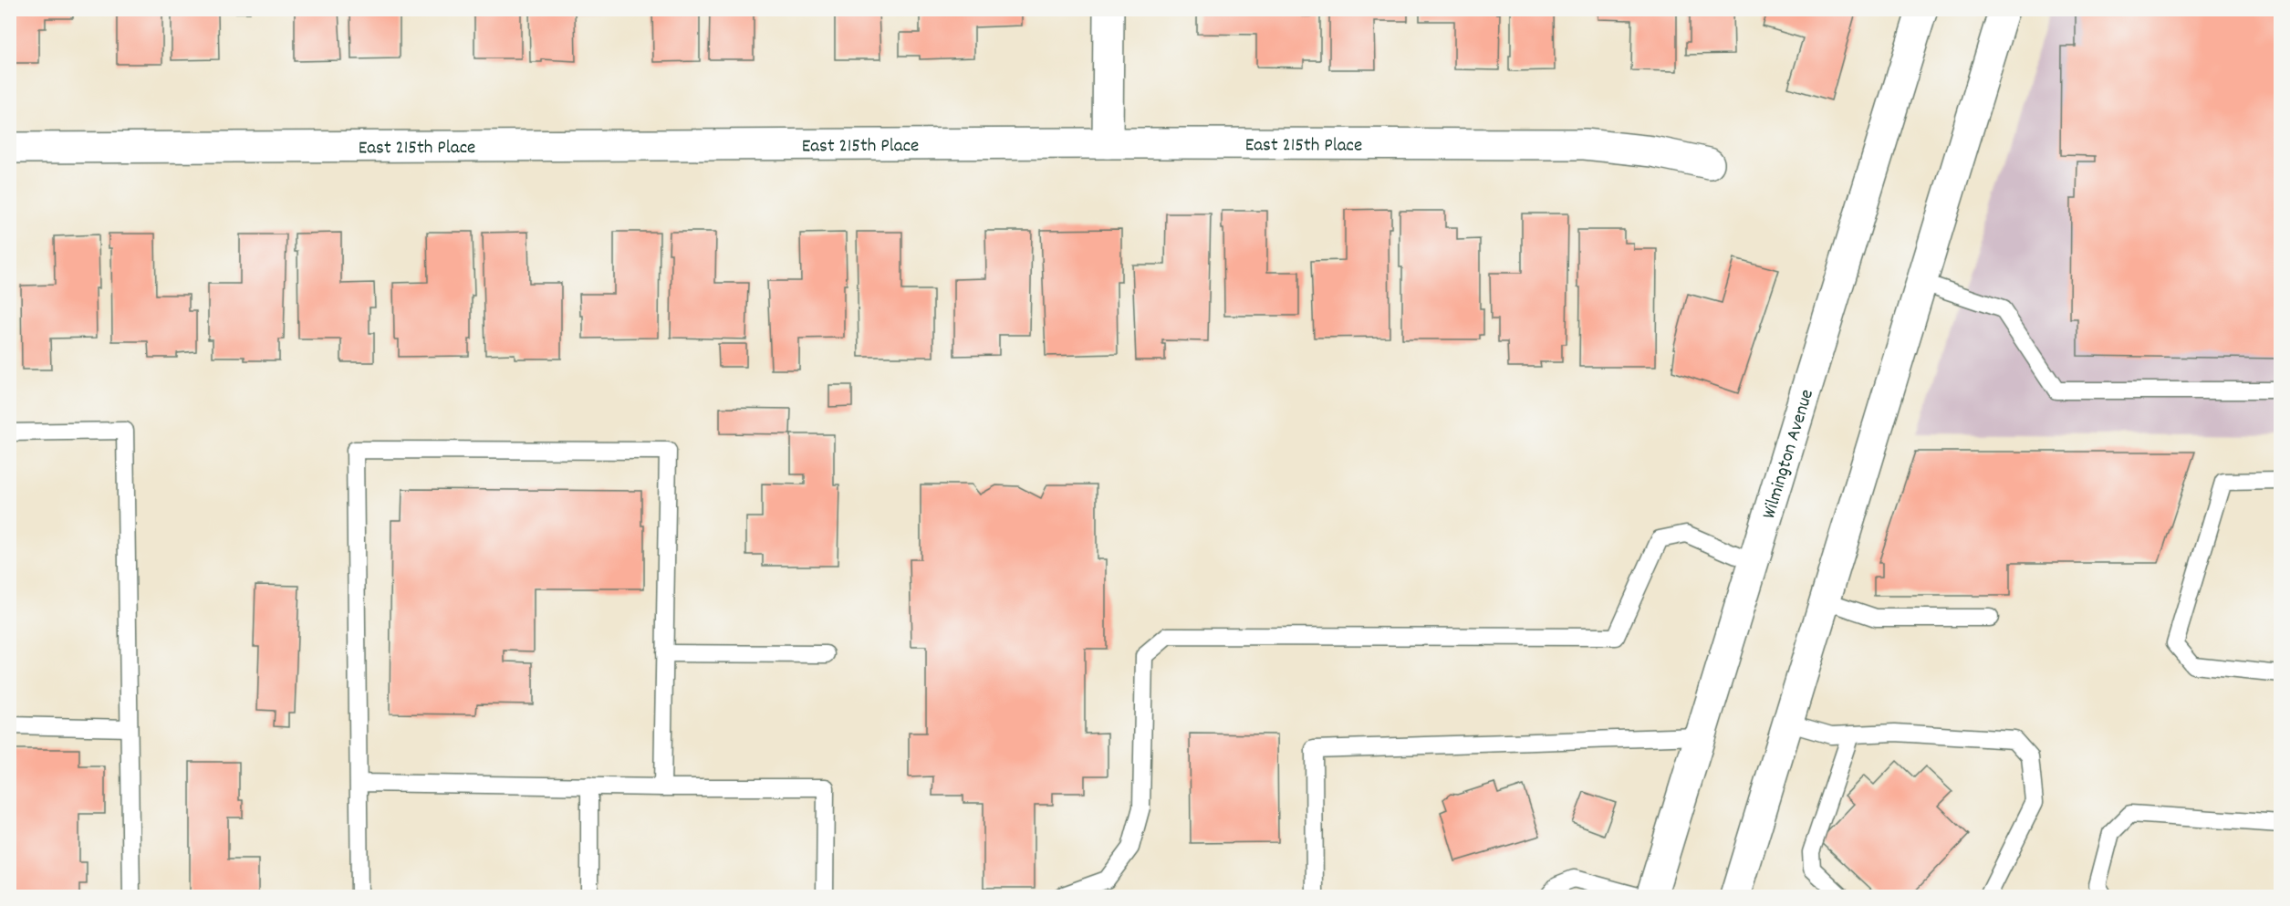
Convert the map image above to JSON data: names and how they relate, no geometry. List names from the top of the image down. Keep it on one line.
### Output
{"streets":{"main road":["East 215th Place","Wilmington Avenue"]}}
